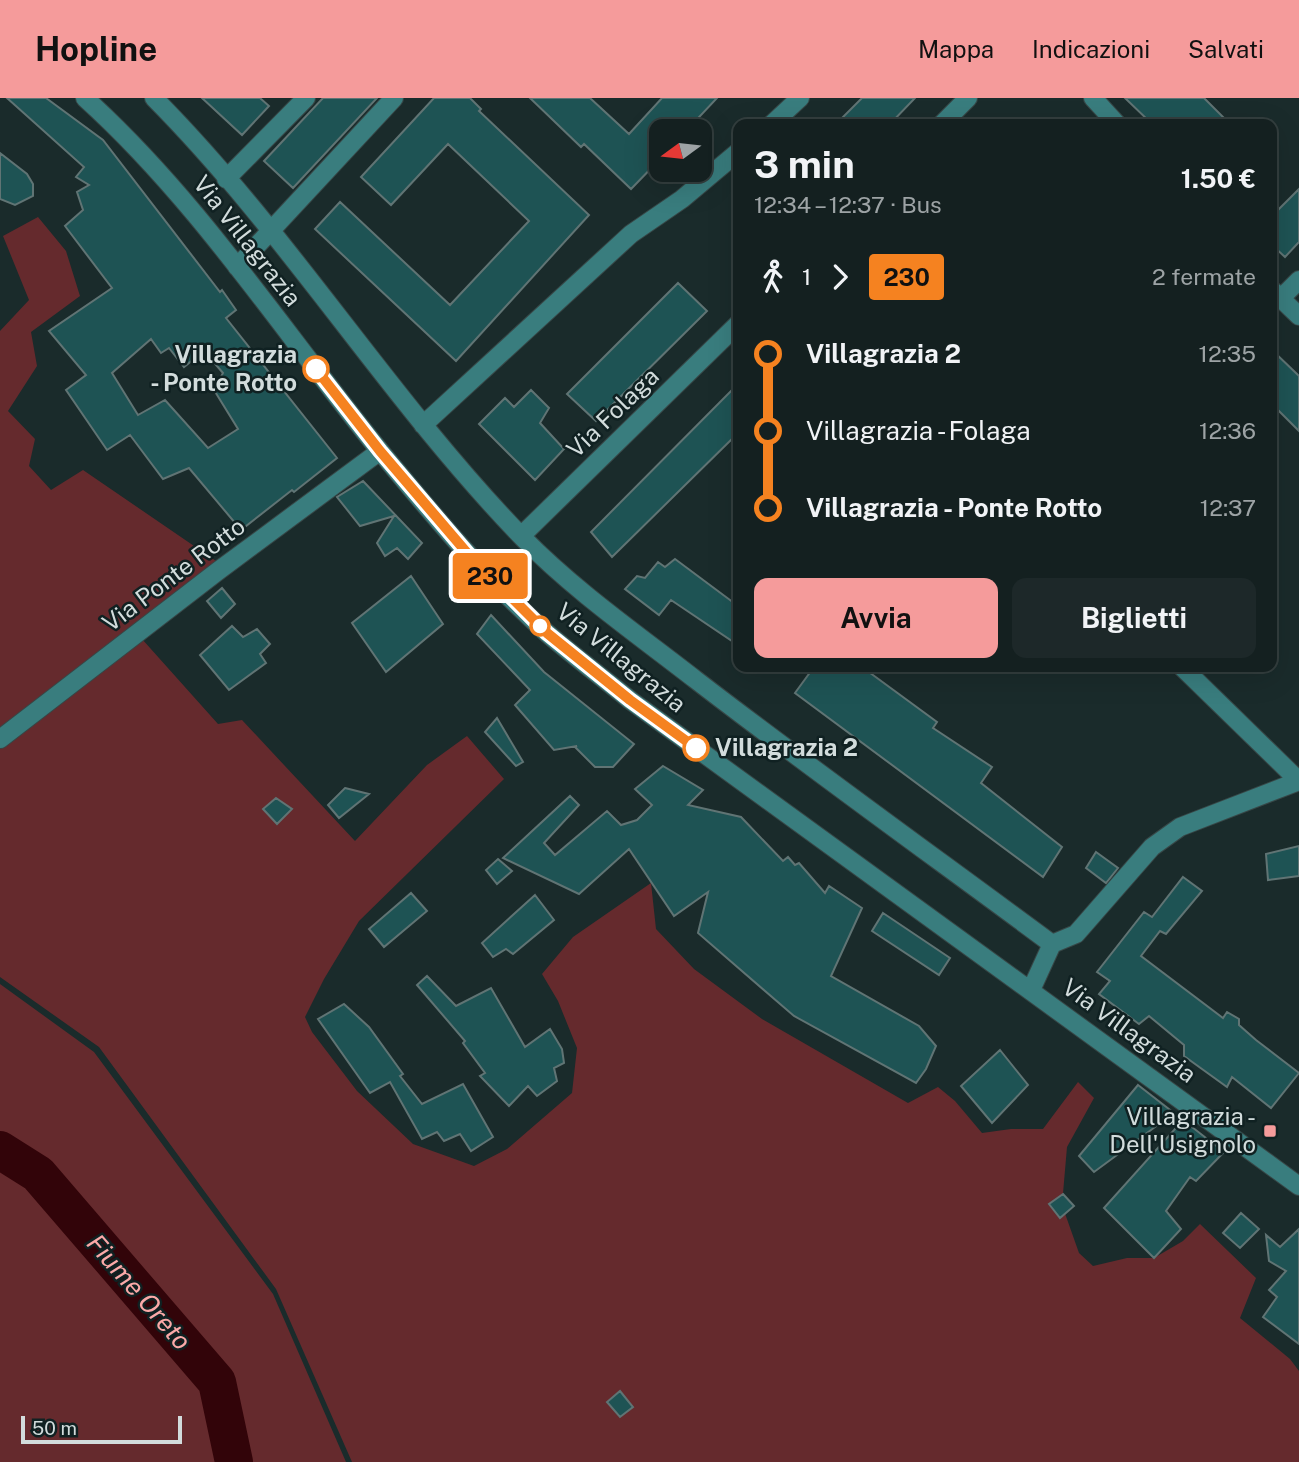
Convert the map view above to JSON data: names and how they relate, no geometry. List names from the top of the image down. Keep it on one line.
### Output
{"streets":{"street":["Via Villagrazia","Via Folaga","Via Ponte Rotto"]},"crossings":[["Via Villagrazia","Via Folaga"],["Via Villagrazia","Via Ponte Rotto"]],"water":["Fiume Oreto"],"places":{"other":["Villagrazia - Ponte Rotto","Villagrazia 2"],"transit":["Villagrazia - Dell'Usignolo"]},"lines":["bus line 230"],"scale_bar":"50 m","north":"left","page":{"header":"Hopline","nav":["Mappa","Indicazioni","Salvati"],"on_map":"230","heading":["3 min","12:34 – 12:37 · Bus","1.50 €"],"legs":["1","230","2 fermate"],"list":[{"name":"Villagrazia 2","value":"12:35"},{"name":"Villagrazia - Folaga","value":"12:36"},{"name":"Villagrazia - Ponte Rotto","value":"12:37"}],"buttons":["Avvia","Biglietti"],"scale":"50 m"}}
